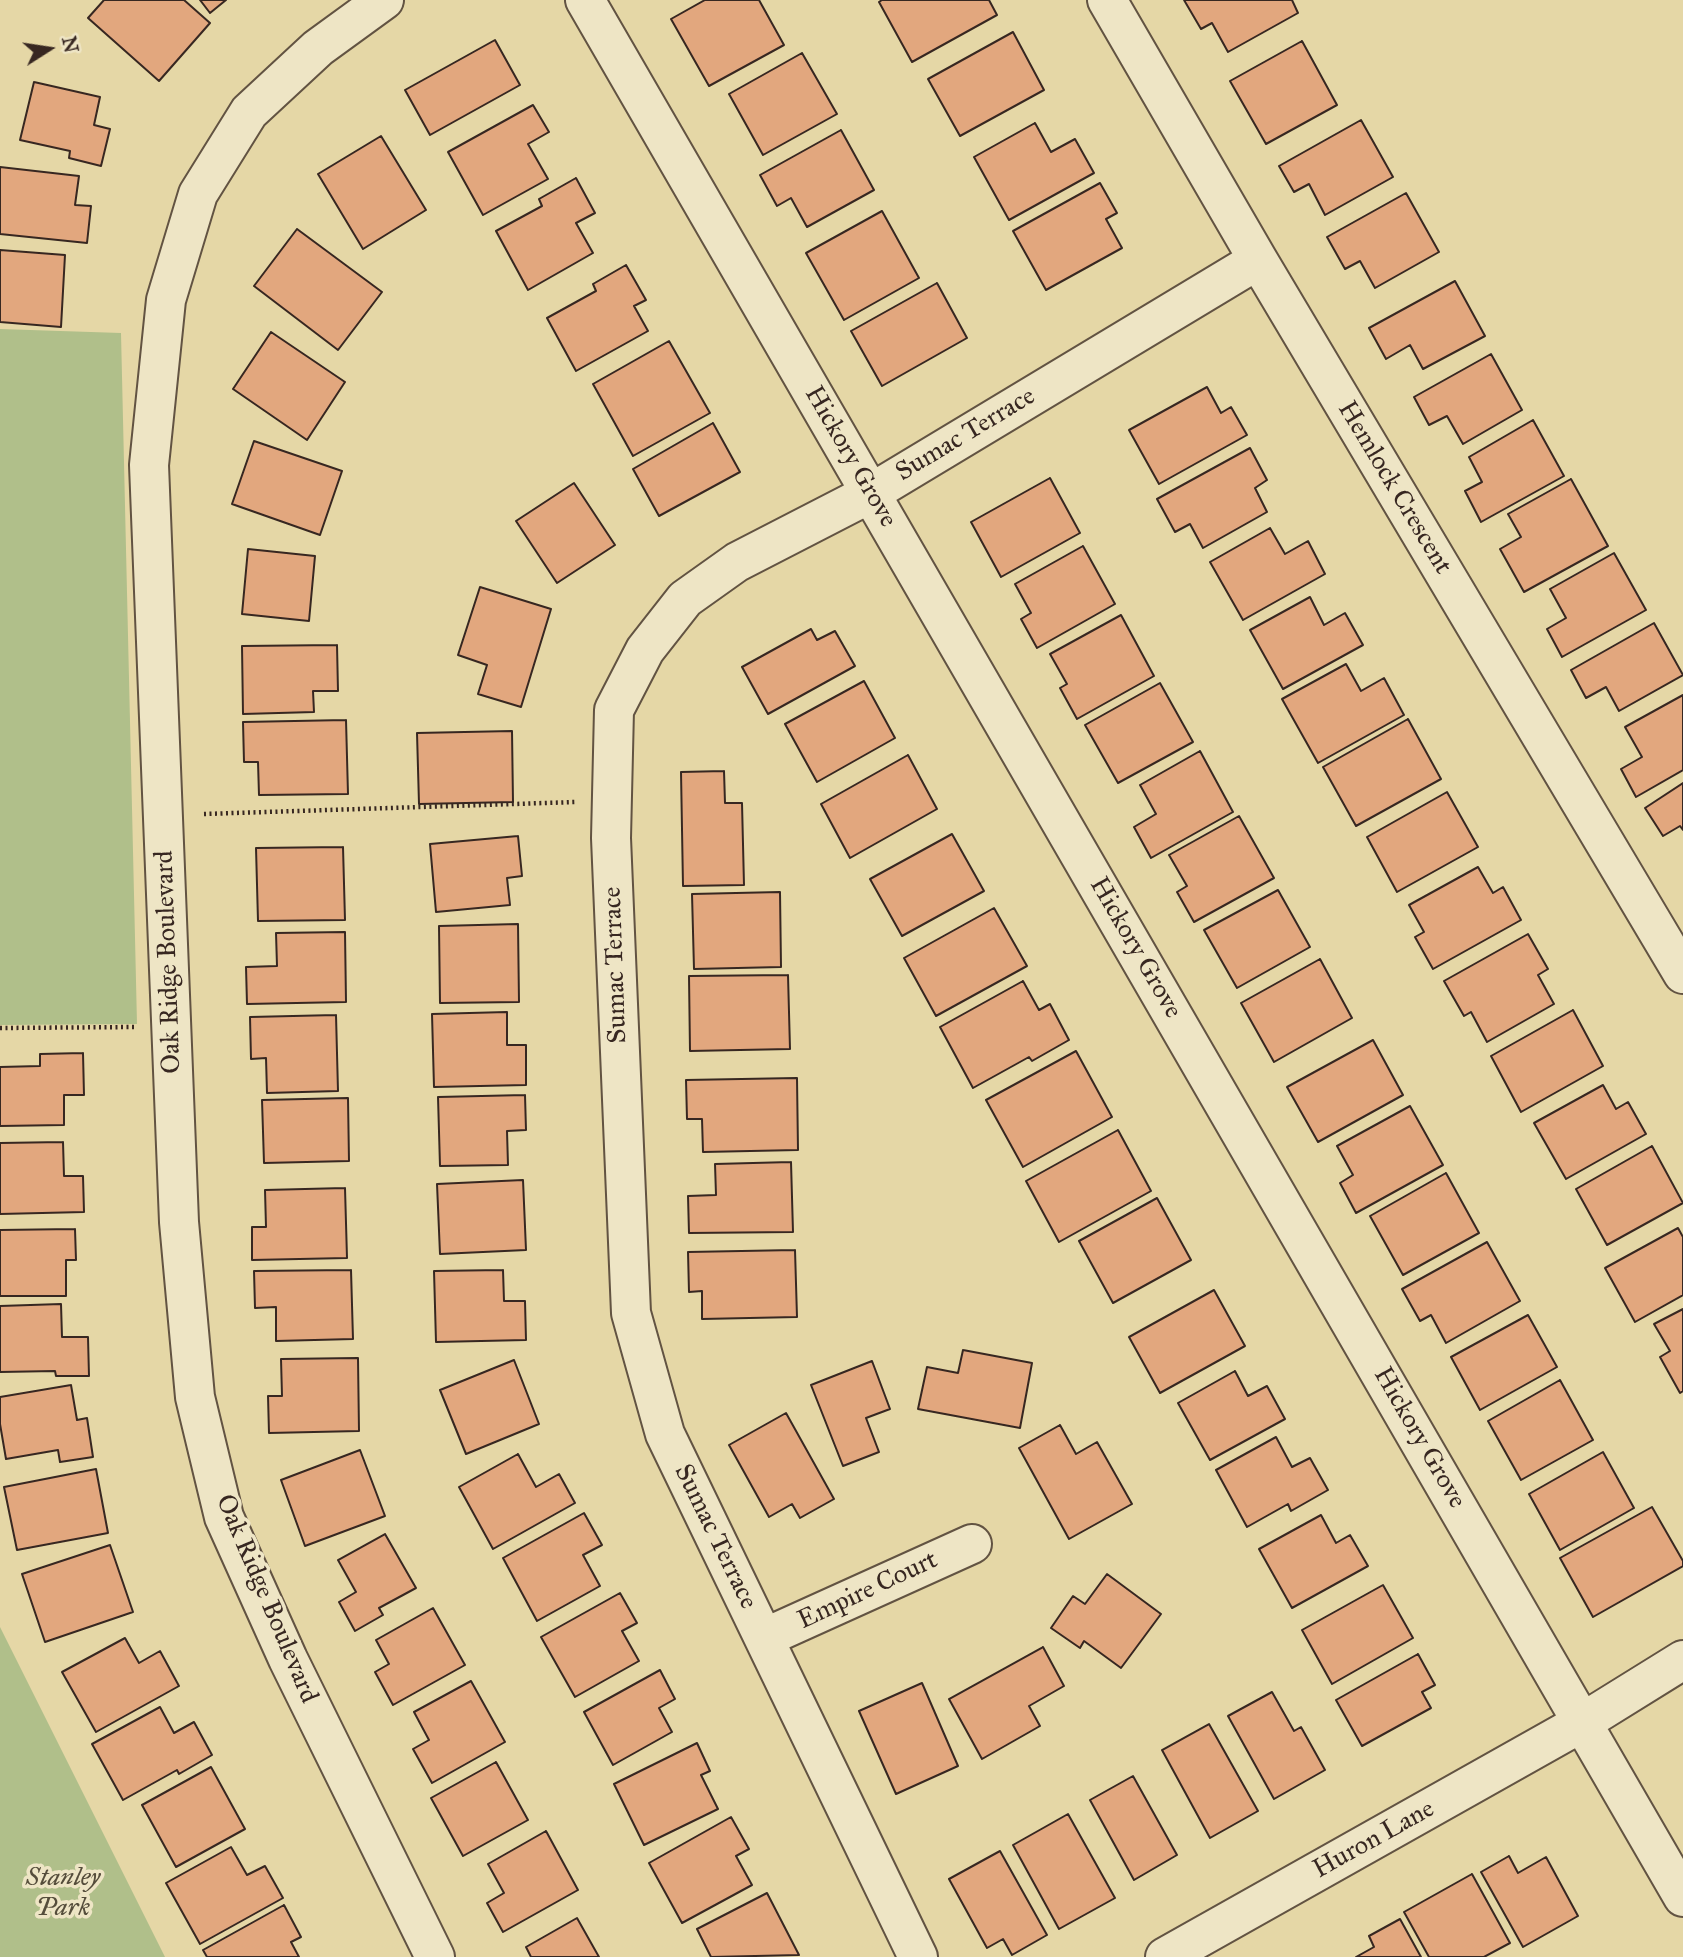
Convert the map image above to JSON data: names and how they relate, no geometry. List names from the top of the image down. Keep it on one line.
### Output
{"streets":{"street":["Sumac Terrace","Hickory Grove","Hemlock Crescent","Oak Ridge Boulevard","Empire Court","Huron Lane"]},"crossings":[["Sumac Terrace","Hickory Grove"],["Sumac Terrace","Hemlock Crescent"],["Sumac Terrace","Empire Court"],["Hickory Grove","Huron Lane"]],"parks":["Stanley Park"],"north":"right"}
